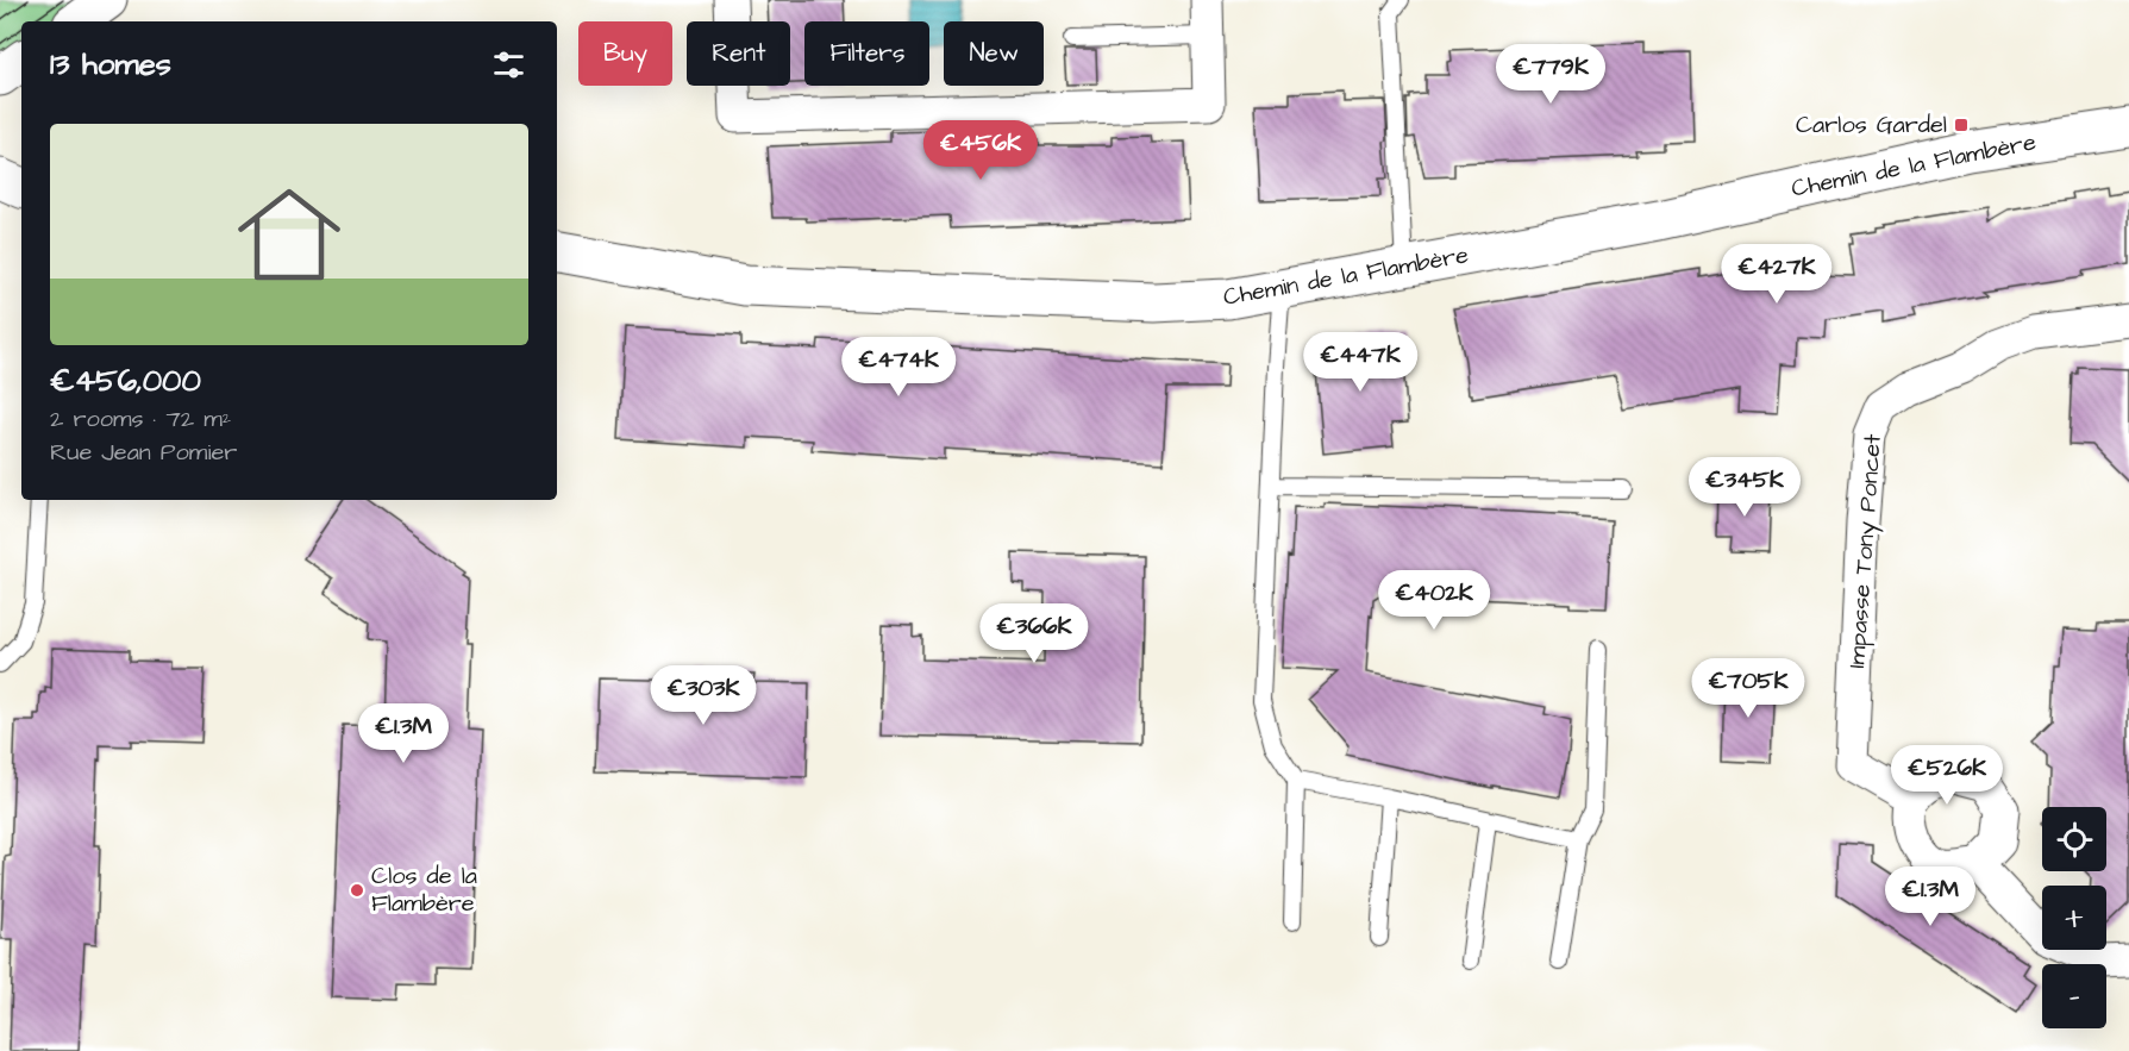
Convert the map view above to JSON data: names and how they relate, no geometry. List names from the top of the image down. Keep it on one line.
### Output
{"streets":{"street":["Chemin de la Flambère","Impasse Tony Poncet"]},"places":{"transit":["Carlos Gardel"],"other":["Clos de la Flambère"]},"page":{"chip":["Buy","Rent","Filters","New"],"heading":"13 homes","price":["€779K","€456K","€427K","€447K","€474K","€345K","€402K","€366K","€705K","€303K","€1.3M","€526K","€1.3M"],"list":[{"name":"€456,000","note":"2 rooms · 72 m² · Rue Jean Pomier"}],"map_buttons":["+","−"]}}
